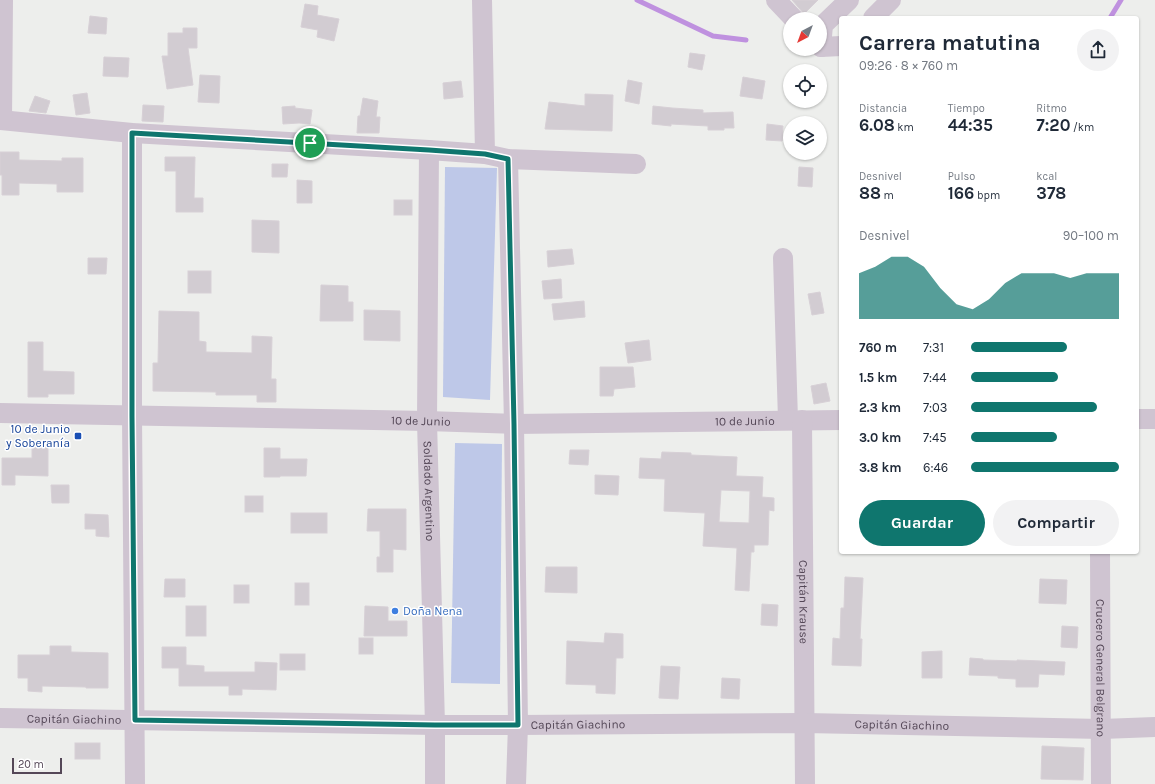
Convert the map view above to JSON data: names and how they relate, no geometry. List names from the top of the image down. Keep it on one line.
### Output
{"streets":{"street":["10 de Junio","Soldado Argentino","Capitán Krause","Crucero General Belgrano","Capitán Giachino"]},"crossings":[["10 de Junio","Soldado Argentino"],["10 de Junio","Capitán Krause"],["Soldado Argentino","Capitán Giachino"],["Capitán Krause","Capitán Giachino"],["Crucero General Belgrano","Capitán Giachino"]],"places":{"transit":["10 de Junio y Soberanía"],"other":["Doña Nena"]},"scale_bar":"20 m","north":"bottom left","page":{"heading":["Carrera matutina","09:26 · 8 × 760 m"],"stats":[["Distancia","6.08 km"],["Tiempo","44:35"],["Ritmo","7:20 /km"],["Desnivel","88 m"],["Pulso","166 bpm"],["kcal","378"]],"chart":["Desnivel","90–100 m"],"list":[{"name":"760 m","note":"7:31"},{"name":"1.5 km","note":"7:44"},{"name":"2.3 km","note":"7:03"},{"name":"3.0 km","note":"7:45"},{"name":"3.8 km","note":"6:46"}],"buttons":["Guardar","Compartir"],"scale":"20 m"}}
